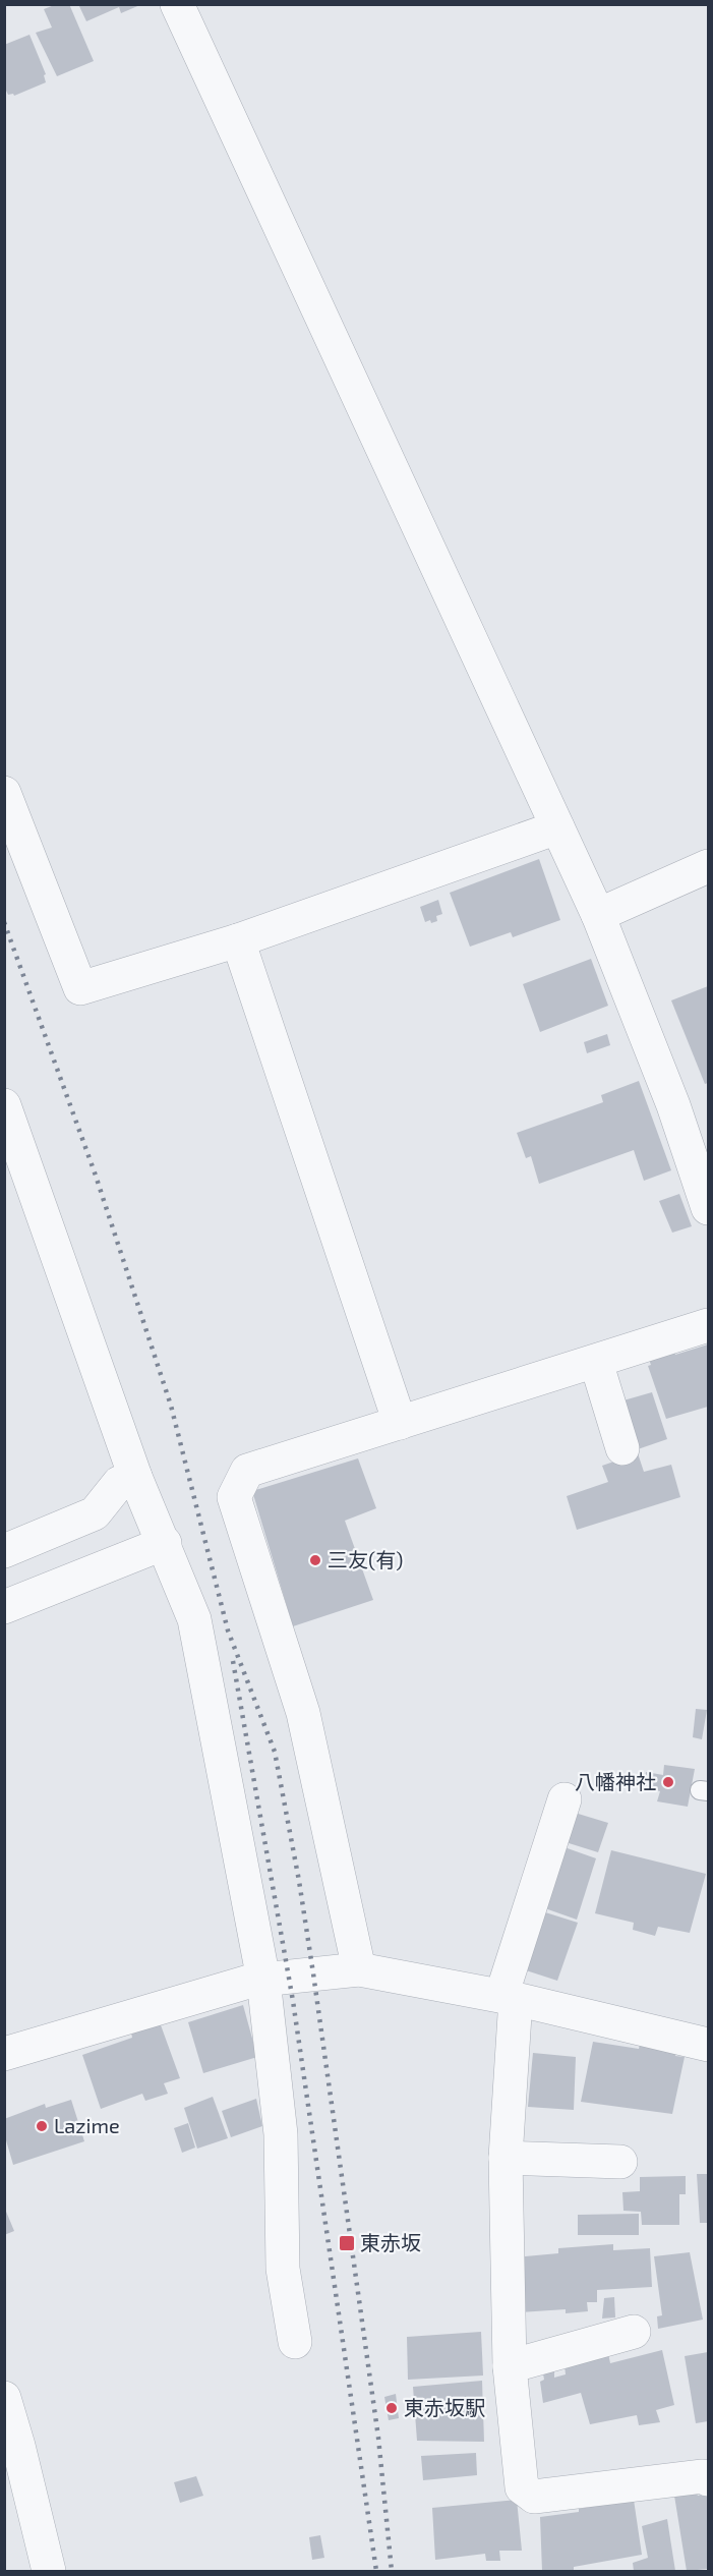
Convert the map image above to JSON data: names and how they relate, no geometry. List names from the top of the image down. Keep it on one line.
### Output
{"places":{"other":["三友(有)","八幡神社","Lazime","東赤坂駅"],"transit":["東赤坂"]}}
